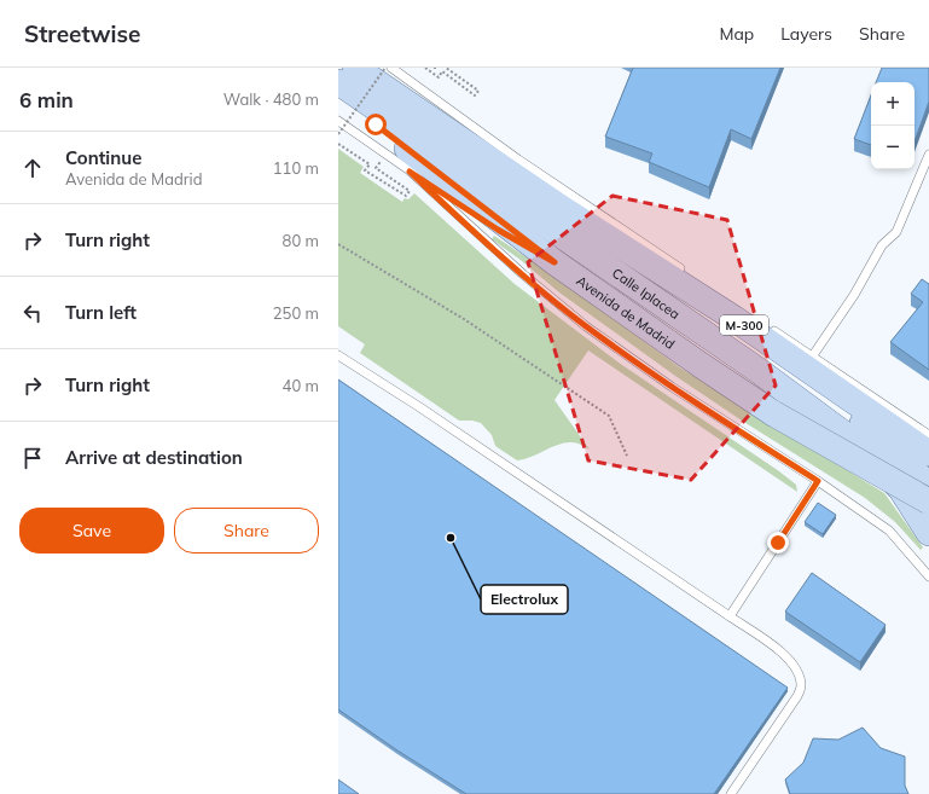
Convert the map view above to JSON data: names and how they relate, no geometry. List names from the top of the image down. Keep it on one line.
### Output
{"streets":{"main road":["Calle Iplacea","Avenida de Madrid","M-300"]},"crossings":[["Calle Iplacea","M-300"]],"places":["Electrolux"],"page":{"header":"Streetwise","nav":["Map","Layers","Share"],"heading":["6 min","Walk · 480 m"],"map_buttons":["+","−"],"list":[["Continue","Avenida de Madrid","110 m"],["Turn right","80 m"],["Turn left","250 m"],["Turn right","40 m"],"Arrive at destination"],"buttons":["Save","Share"]}}
